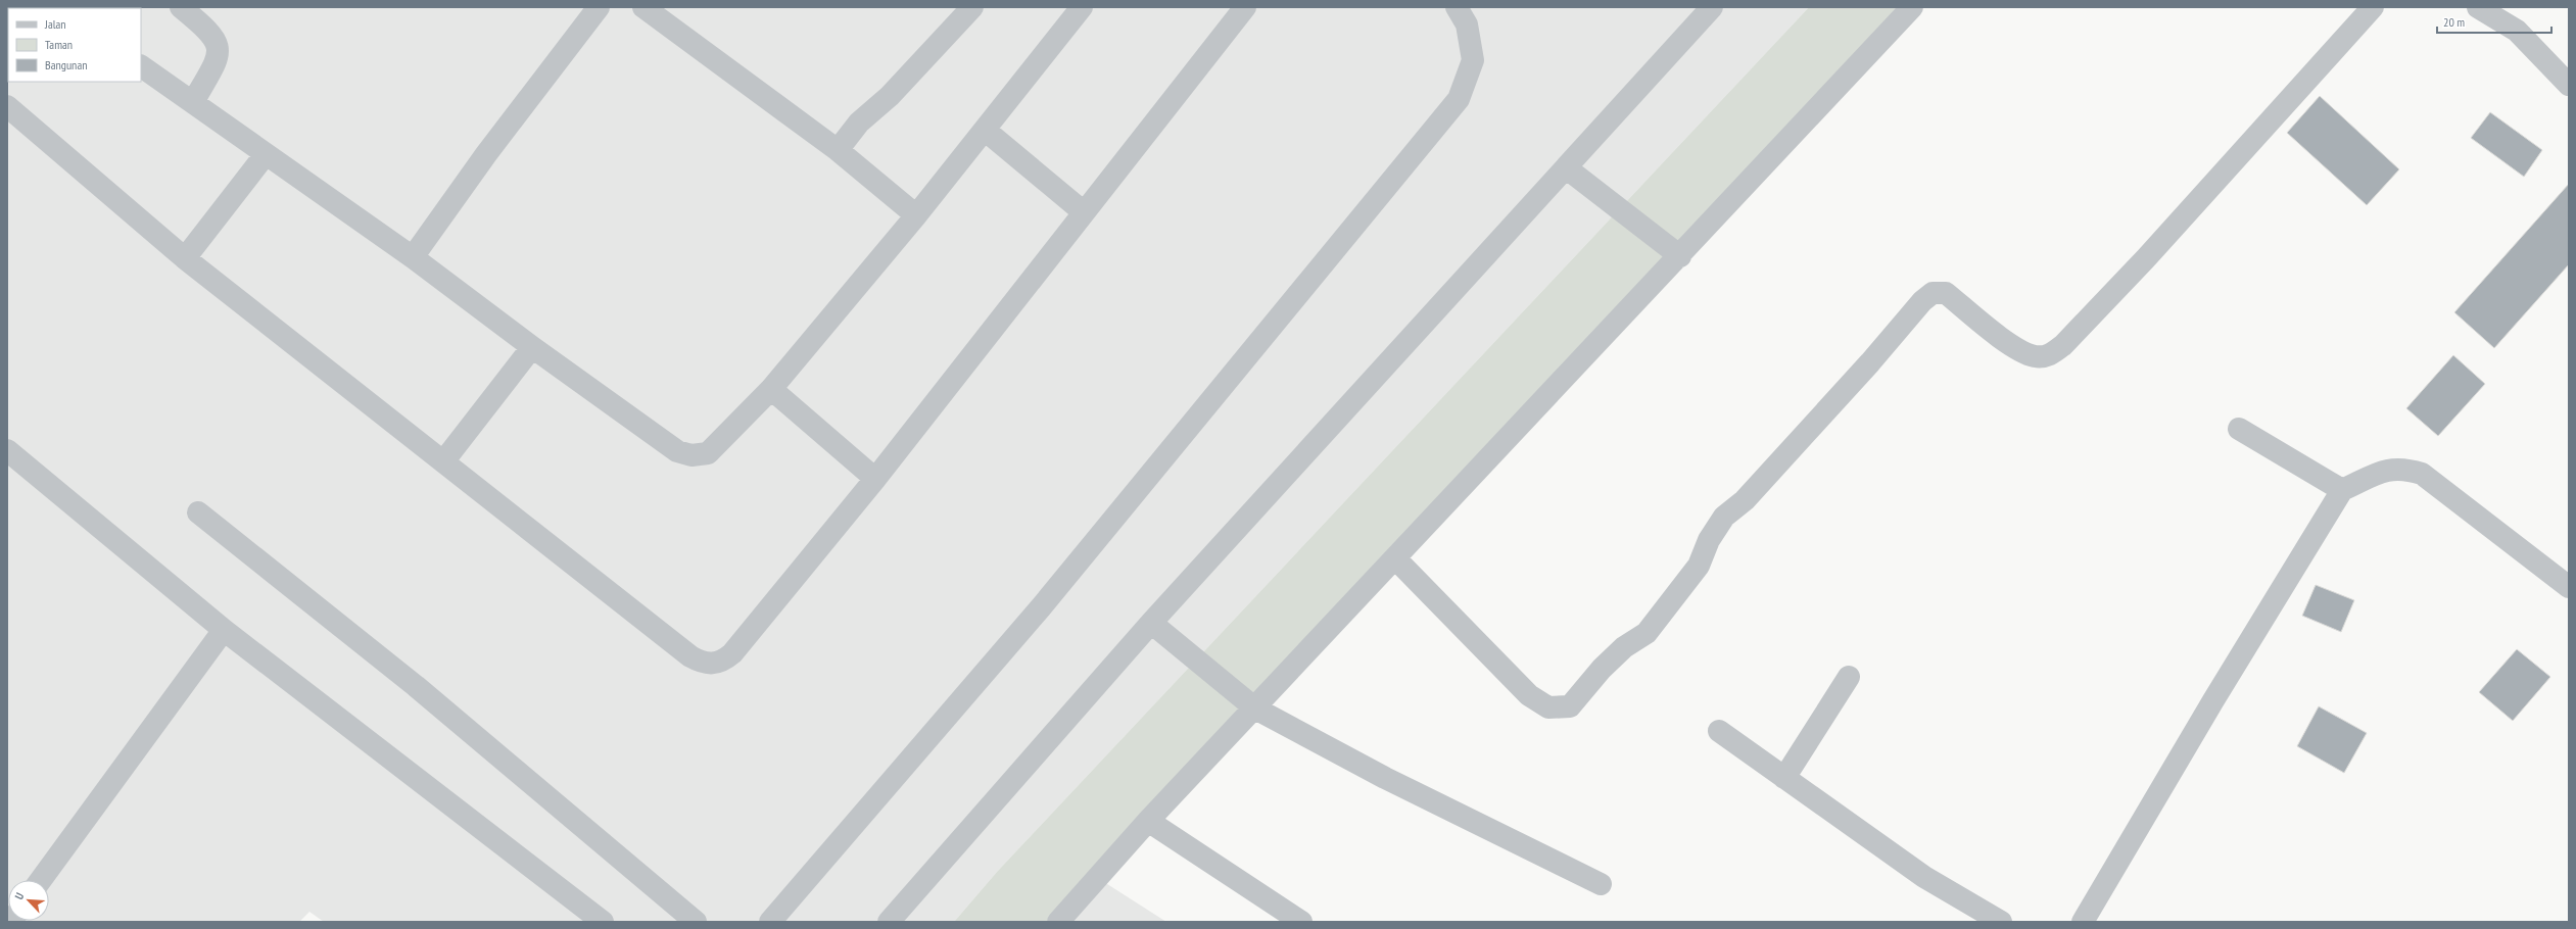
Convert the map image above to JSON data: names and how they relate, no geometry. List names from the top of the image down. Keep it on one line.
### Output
{"legend":["Jalan","Taman","Bangunan"],"scale_bar":"20 m","north":"top left"}
